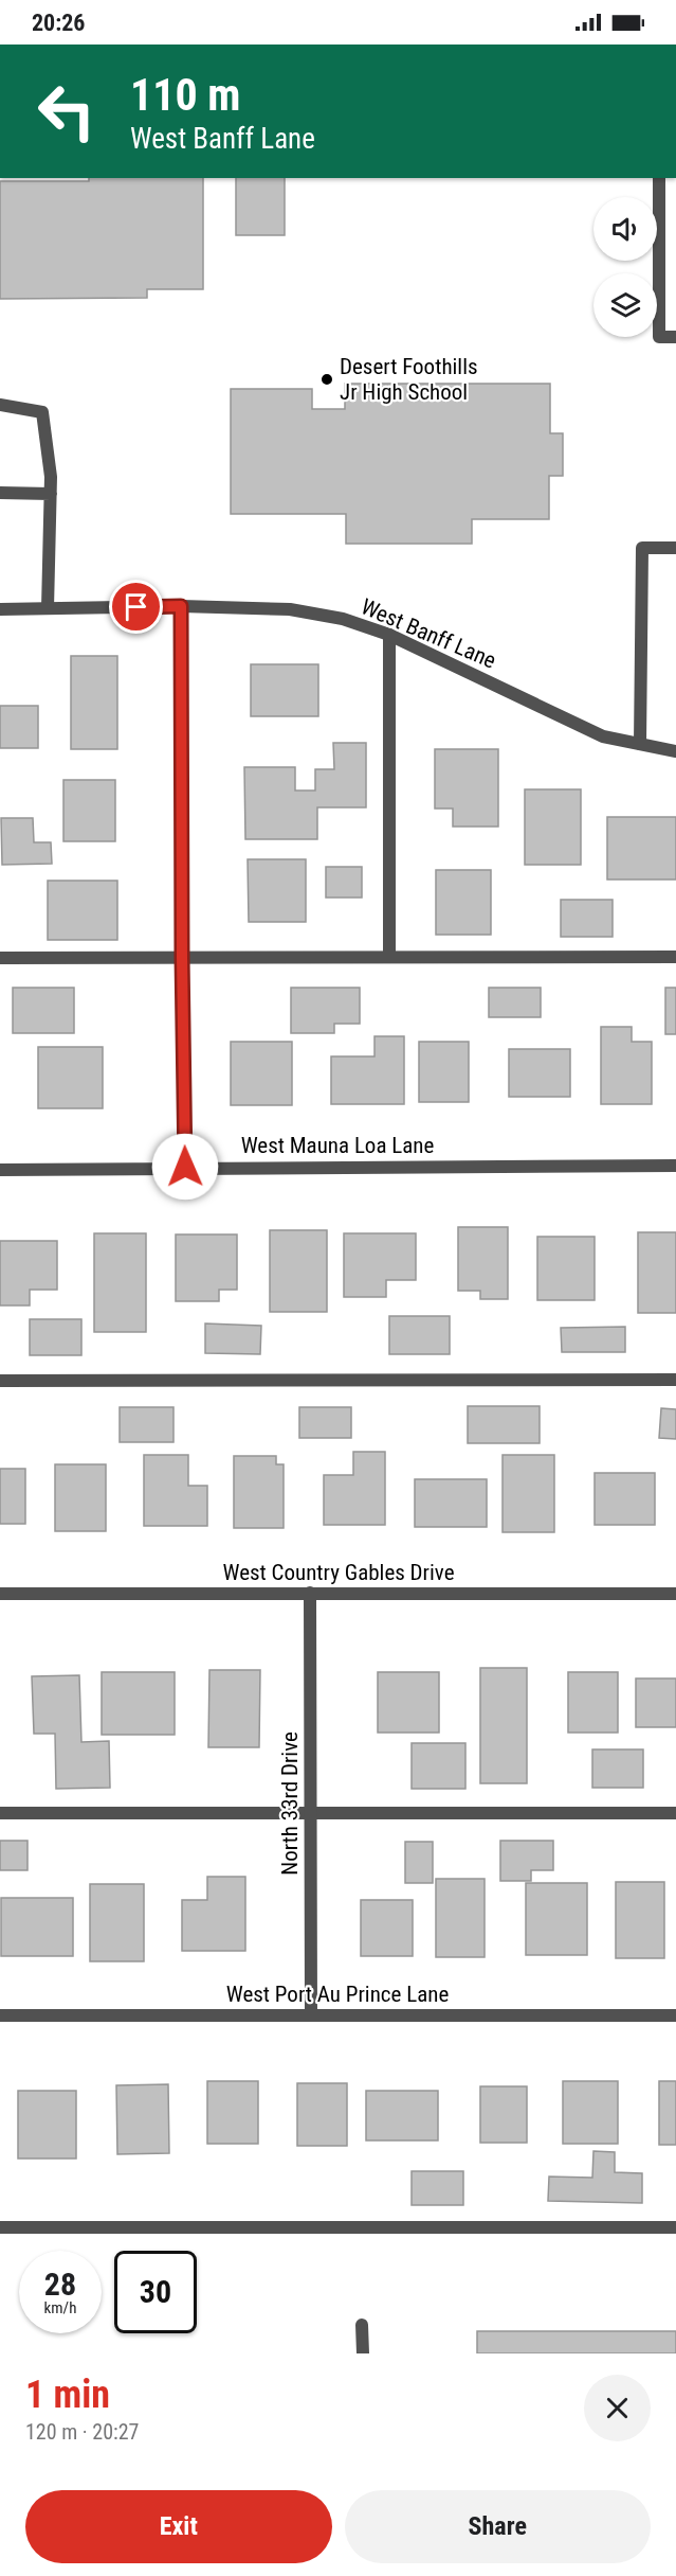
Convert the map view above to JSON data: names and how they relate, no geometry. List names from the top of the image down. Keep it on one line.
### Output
{"streets":{"street":["West Banff Lane","West Mauna Loa Lane","West Country Gables Drive","North 33rd Drive","West Port Au Prince Lane"]},"crossings":[["West Country Gables Drive","North 33rd Drive"],["North 33rd Drive","West Port Au Prince Lane"]],"places":["Desert Foothills Jr High School"],"page":{"status":"20:26","turn":["110 m","West Banff Lane"],"speed":"28 km/h","limit":"30","heading":["1 min","120 m · 20:27"],"buttons":["Exit","Share"]}}
